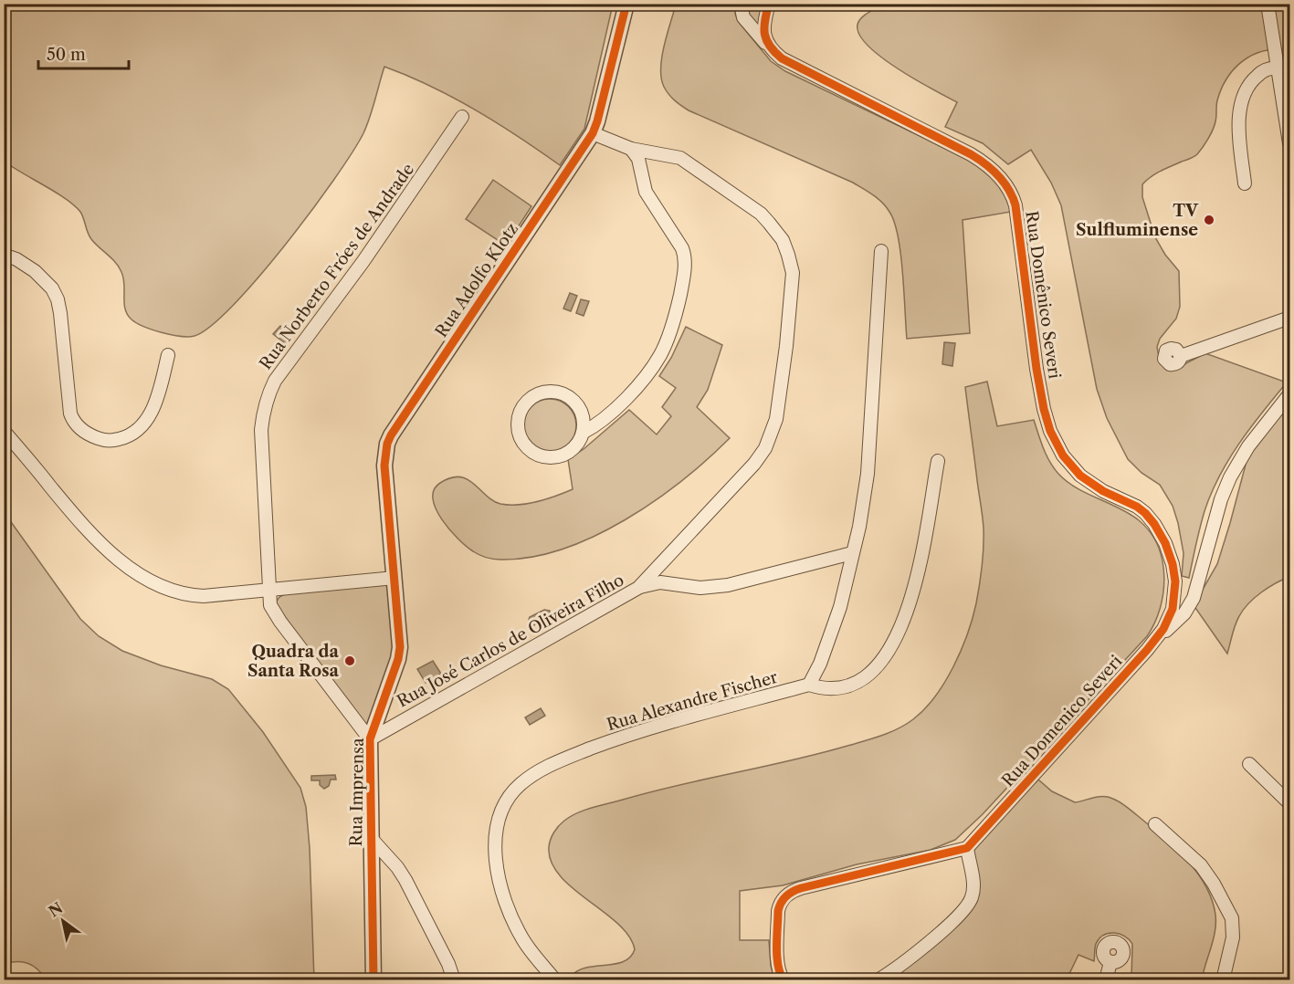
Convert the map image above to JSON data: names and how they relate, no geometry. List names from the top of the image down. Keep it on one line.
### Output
{"streets":{"street":["Rua Norberto Fróes de Andrade","Rua Adolfo Klotz","Rua Domênico Severi","Rua José Carlos de Oliveira Filho","Rua Alexandre Fischer","Rua Domenico Severi","Rua Imprensa"]},"crossings":[["Rua Norberto Fróes de Andrade","Rua José Carlos de Oliveira Filho"],["Rua Norberto Fróes de Andrade","Rua Imprensa"],["Rua Adolfo Klotz","Rua José Carlos de Oliveira Filho"],["Rua Adolfo Klotz","Rua Imprensa"],["Rua Domênico Severi","Rua Domenico Severi"],["Rua José Carlos de Oliveira Filho","Rua Imprensa"]],"places":["TV Sulfluminense","Quadra da Santa Rosa"],"scale_bar":"50 m","north":"top left"}
